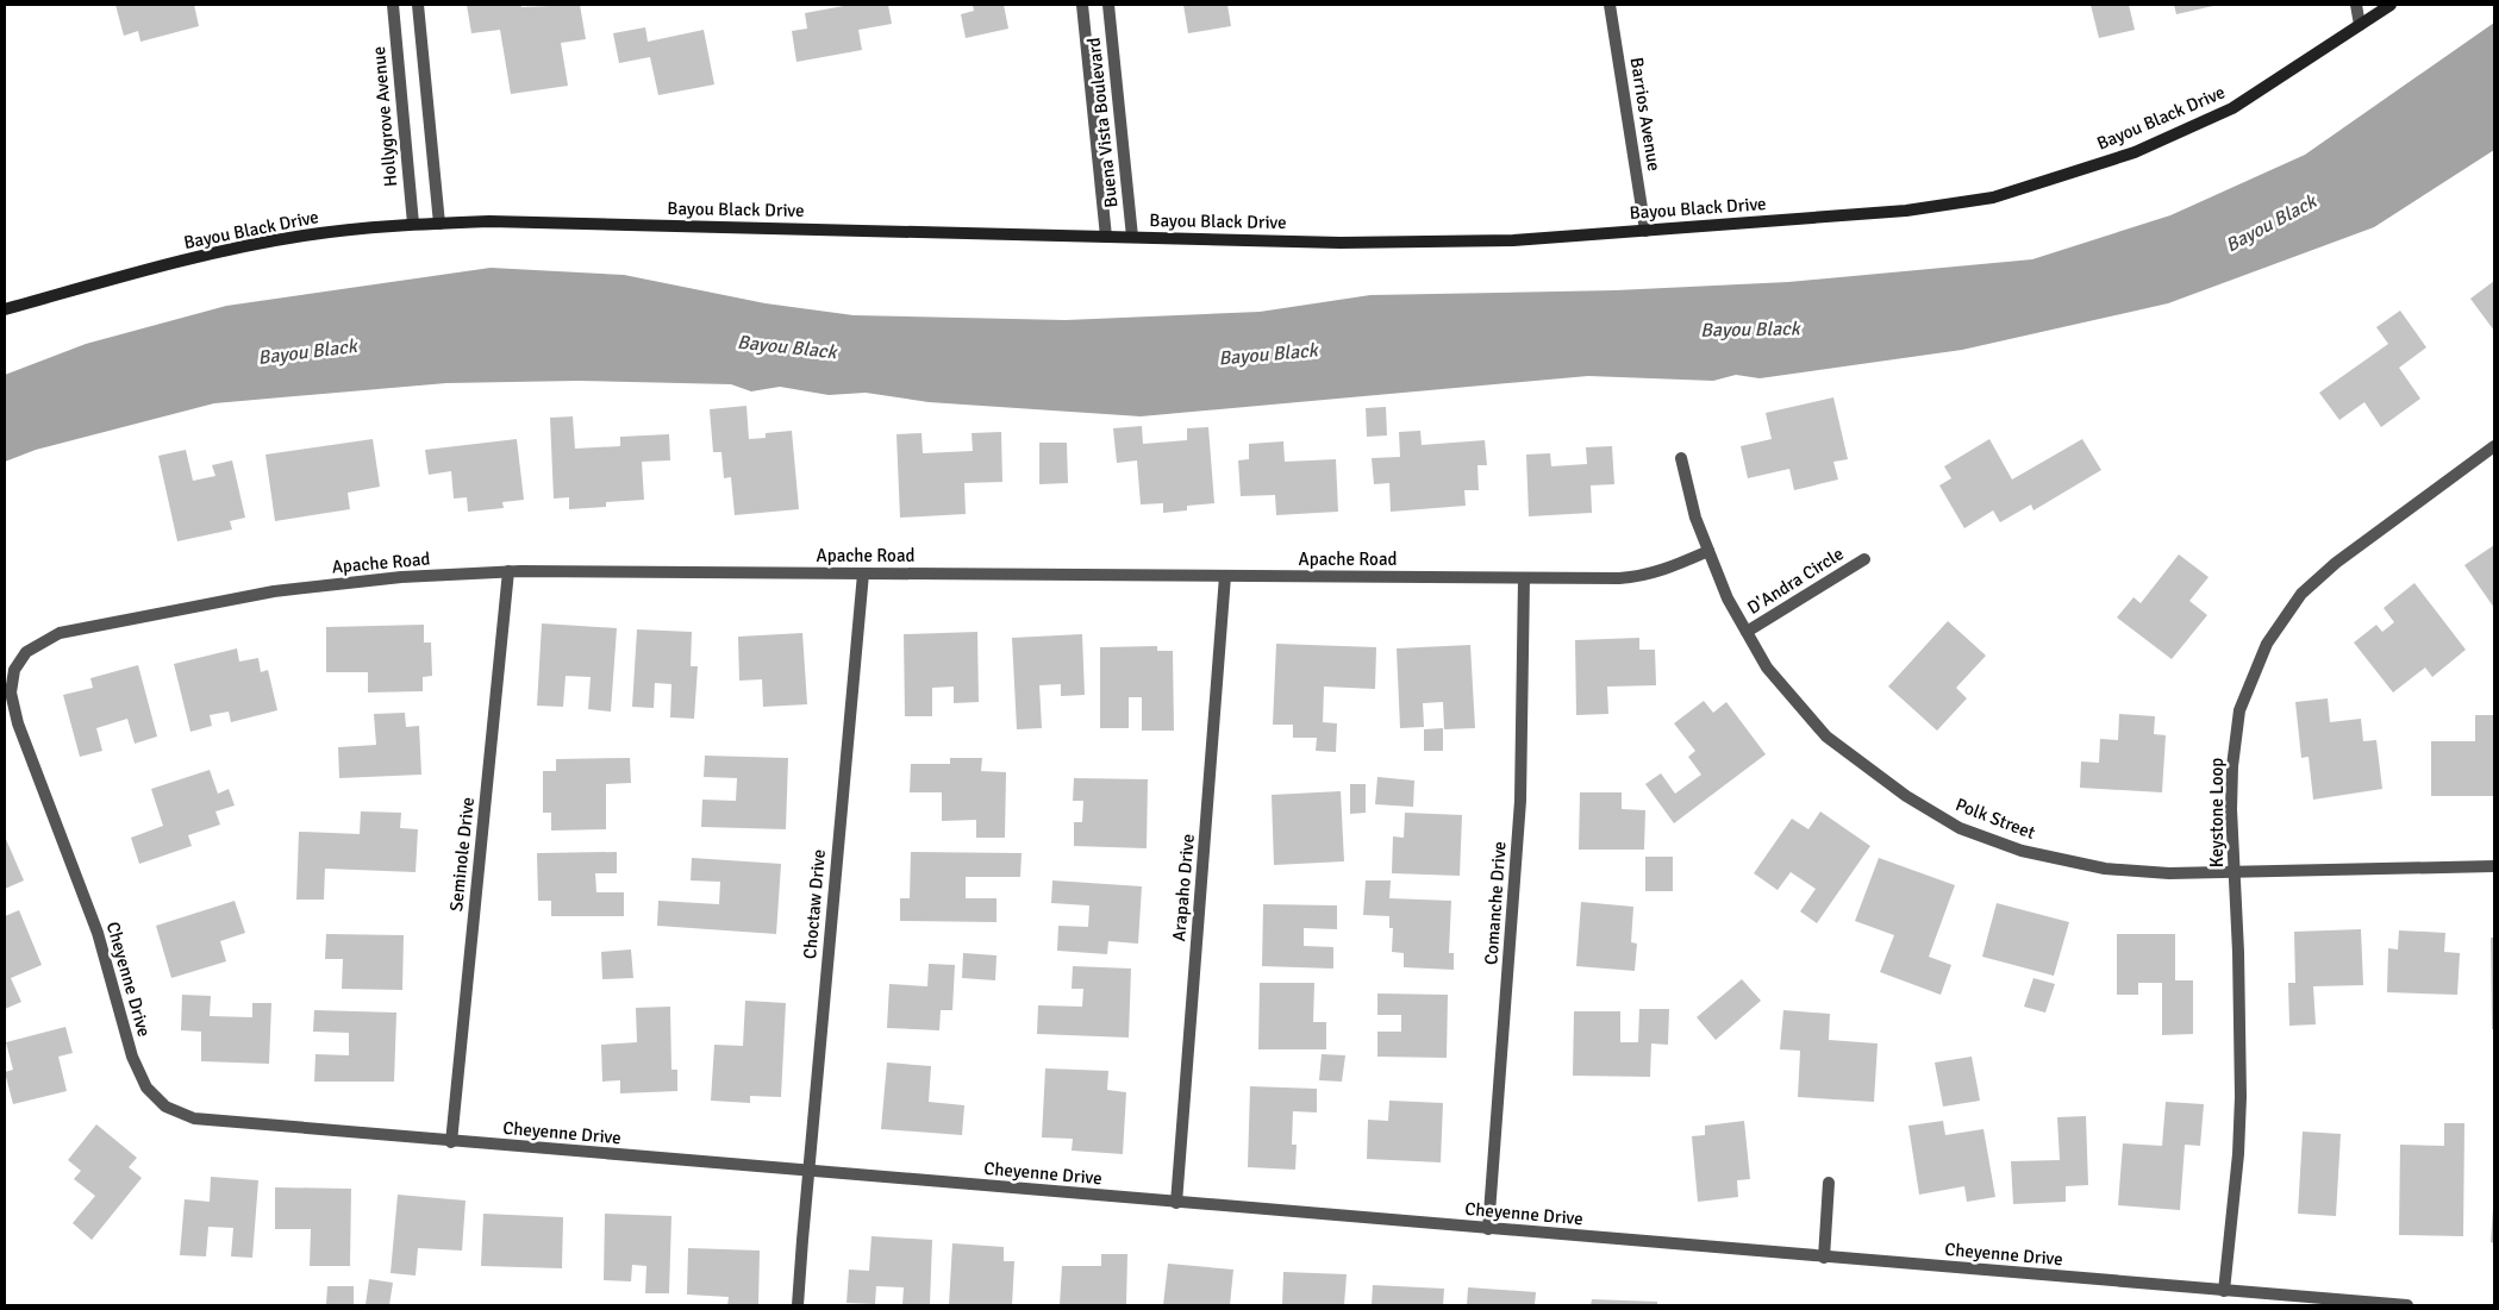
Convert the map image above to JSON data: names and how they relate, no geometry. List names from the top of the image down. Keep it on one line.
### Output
{"streets":{"main road":["Bayou Black Drive"],"street":["Barrios Avenue","Hollygrove Avenue","Buena Vista Boulevard","Apache Road","D'Andra Circle","Keystone Loop","Polk Street","Seminole Drive","Arapaho Drive","Comanche Drive","Choctaw Drive","Cheyenne Drive"]},"crossings":[["Barrios Avenue","Bayou Black Drive"],["Hollygrove Avenue","Bayou Black Drive"],["Bayou Black Drive","Buena Vista Boulevard"],["Apache Road","Polk Street"],["Apache Road","Seminole Drive"],["Apache Road","Arapaho Drive"],["Apache Road","Comanche Drive"],["Apache Road","Choctaw Drive"],["Apache Road","Cheyenne Drive"],["D'Andra Circle","Polk Street"],["Keystone Loop","Polk Street"],["Keystone Loop","Cheyenne Drive"],["Seminole Drive","Cheyenne Drive"],["Arapaho Drive","Cheyenne Drive"],["Comanche Drive","Cheyenne Drive"],["Choctaw Drive","Cheyenne Drive"]],"water":["Bayou Black"]}
